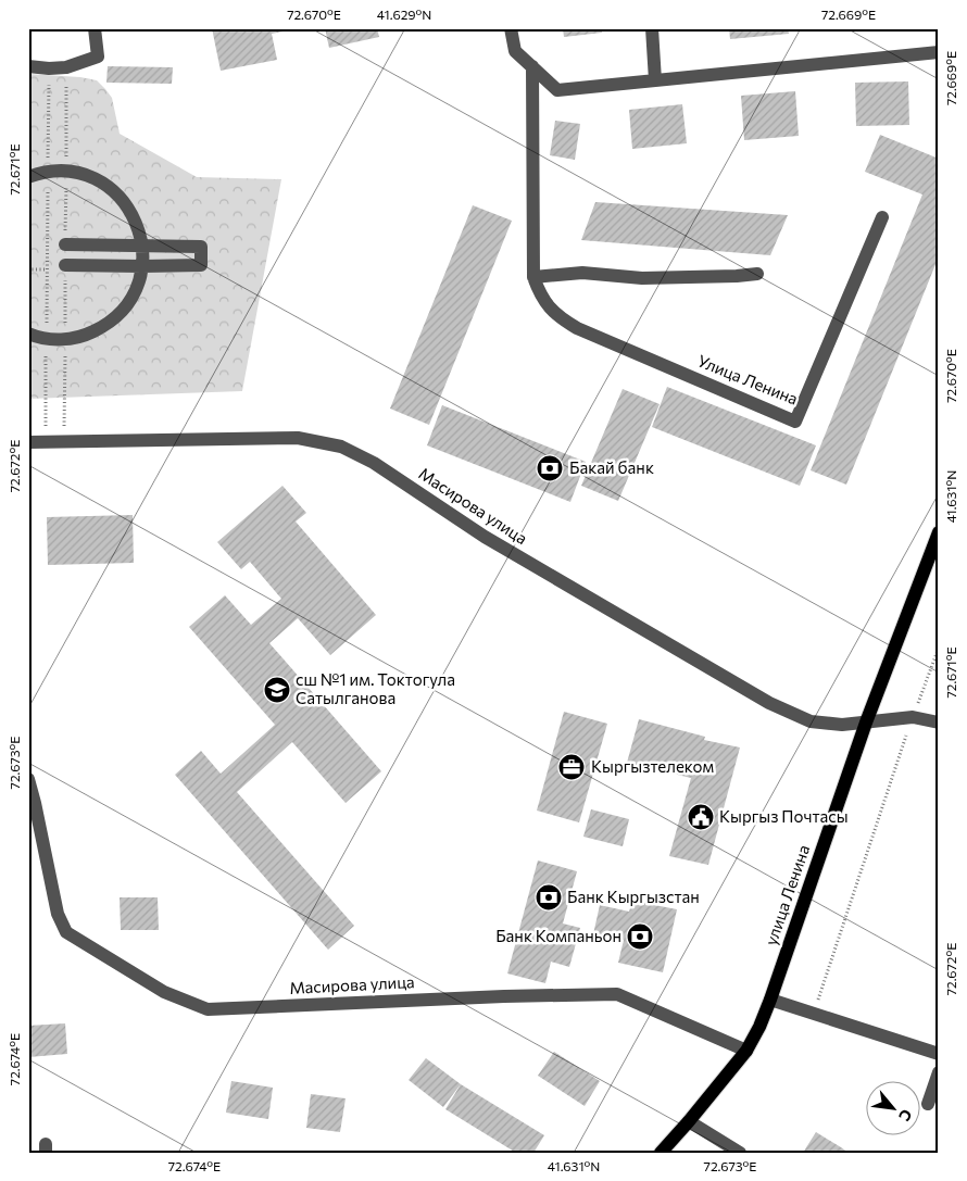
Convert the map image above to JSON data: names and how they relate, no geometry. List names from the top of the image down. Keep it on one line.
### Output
{"streets":{"main road":["улица Ленина"],"street":["Улица Ленина","Масирова улица"]},"crossings":[["Масирова улица","улица Ленина"]],"places":{"bank":["Бакай банк","Банк Кыргызстан","Банк Компаньон"],"school or university":["сш №1 им. Токтогула Сатылганова"],"office":["Кыргызтелеком"],"public building":["Кыргыз Почтасы"]},"north":"bottom right","coordinates":["72.670°E","41.629°N","72.669°E","72.671°E","72.672°E","41.631°N","72.673°E","72.674°E"]}
